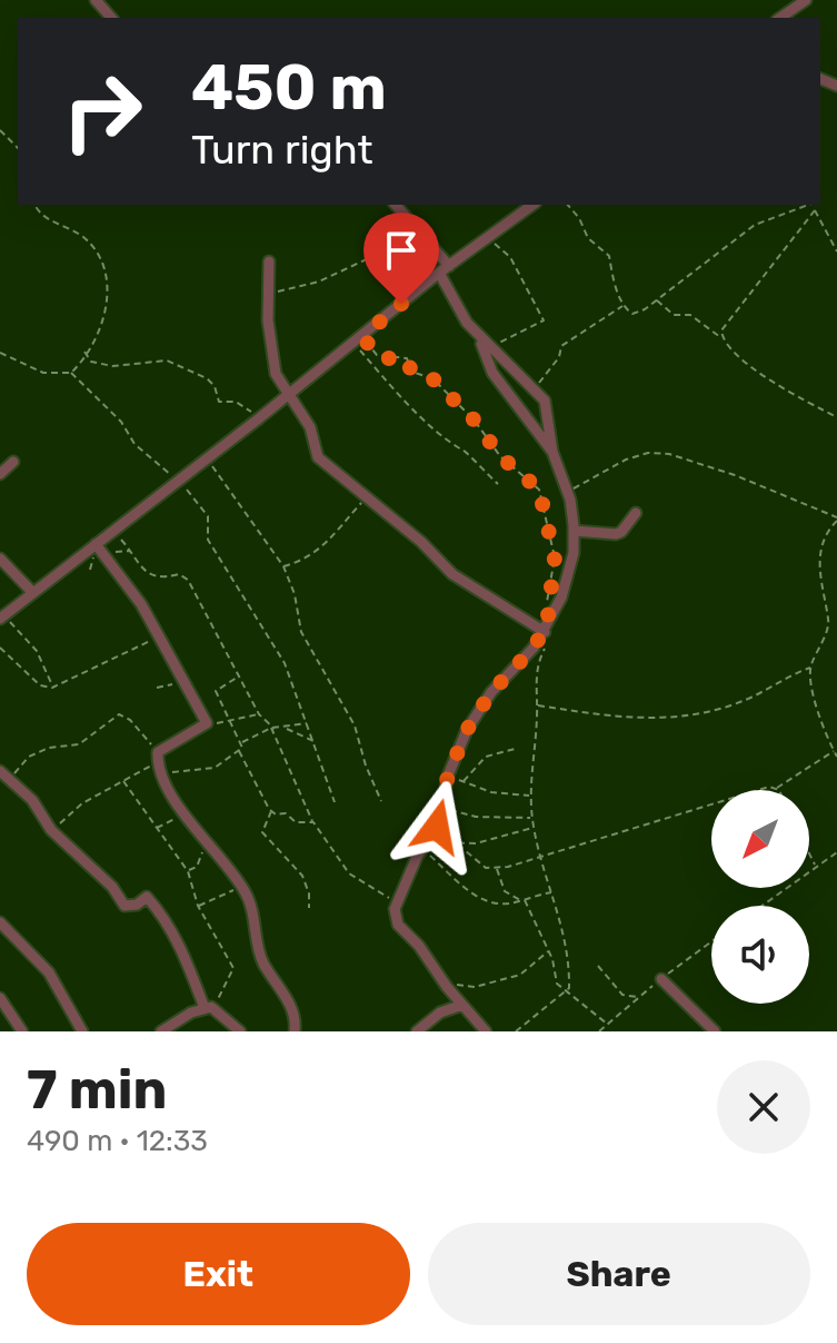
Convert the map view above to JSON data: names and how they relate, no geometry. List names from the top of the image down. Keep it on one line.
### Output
{"north":"bottom left","page":{"turn":["450 m","Turn right"],"heading":["7 min","490 m · 12:33"],"buttons":["Exit","Share"]}}
